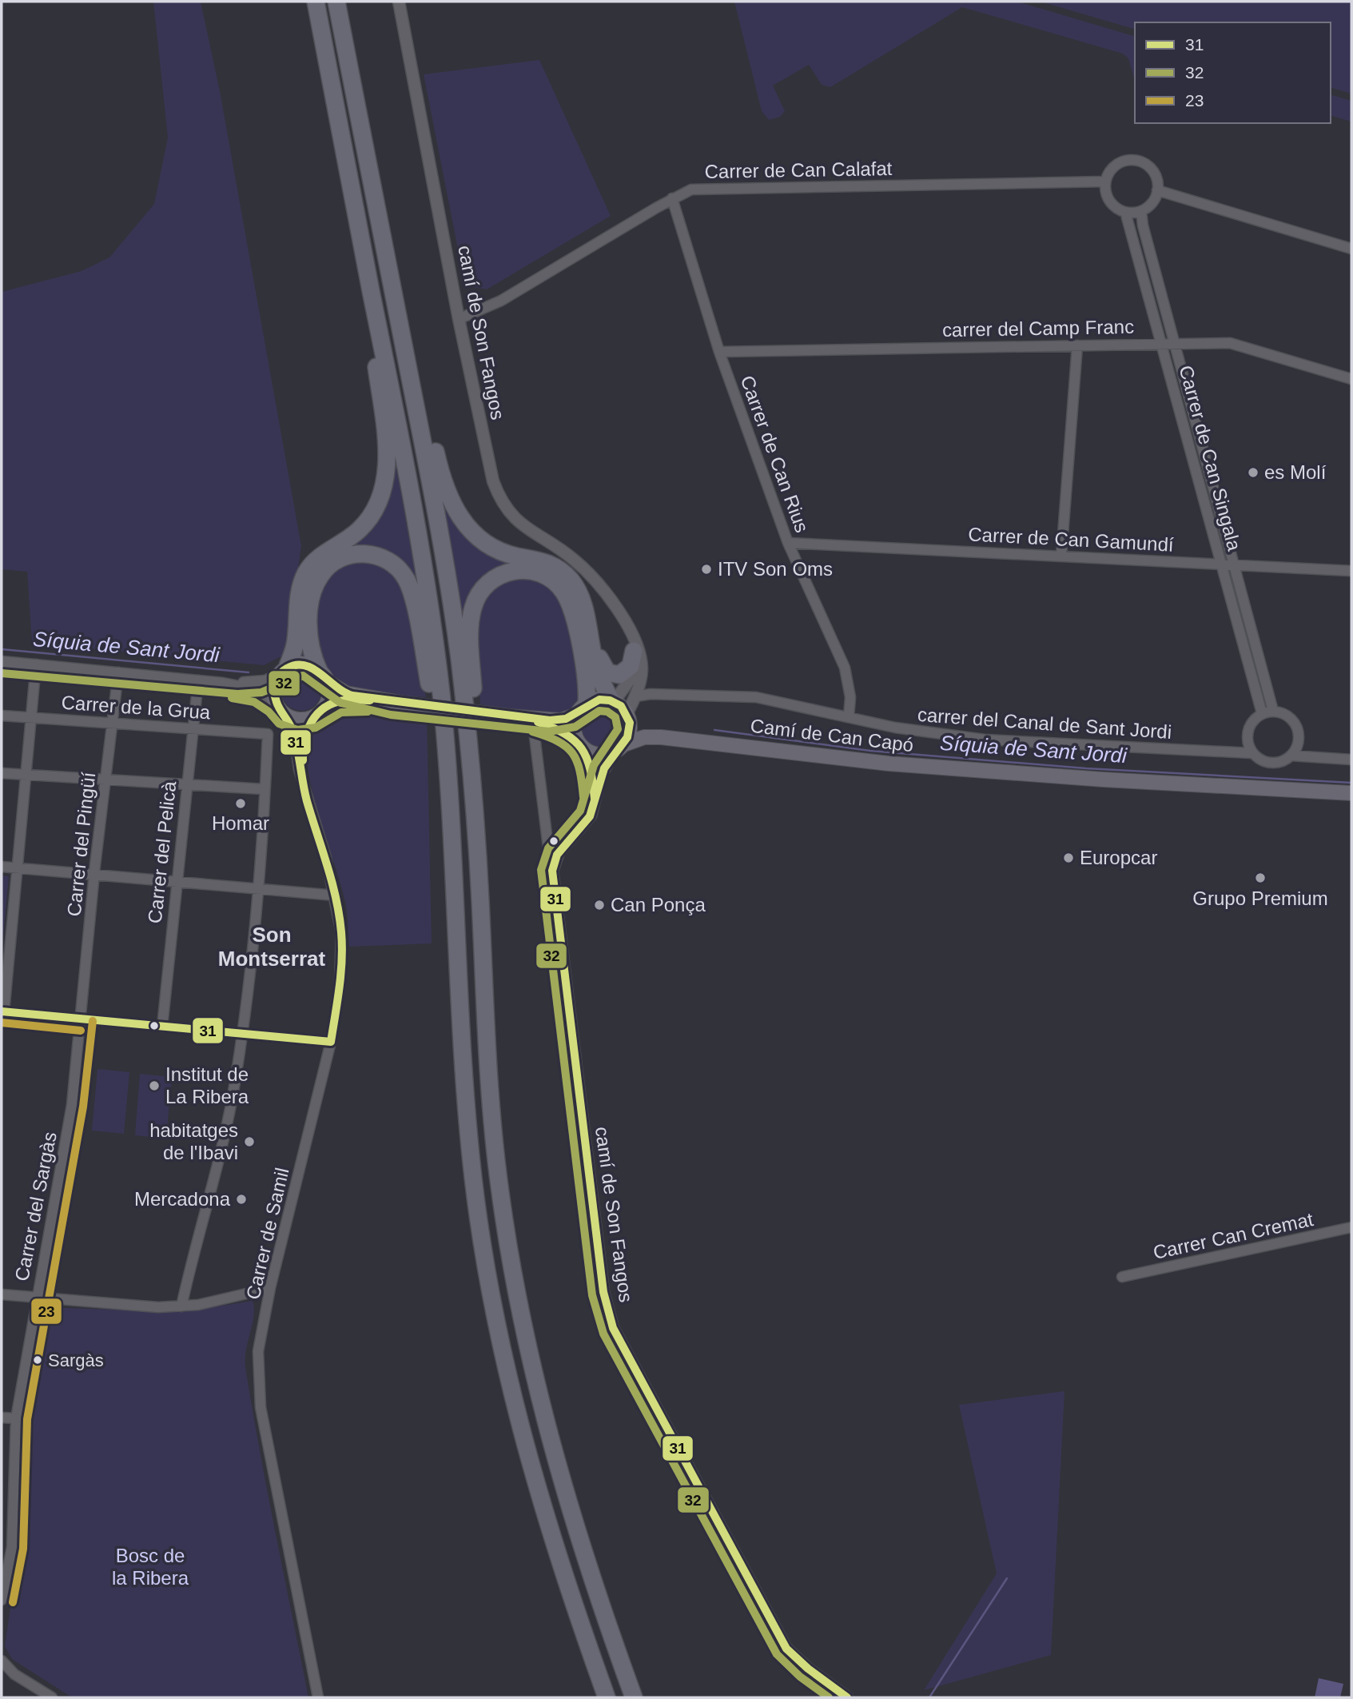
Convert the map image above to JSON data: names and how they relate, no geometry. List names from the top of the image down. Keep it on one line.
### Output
{"streets":{"main road":["Camí de Can Capó"],"street":["Carrer de Can Calafat","carrer del Camp Franc","camí de Son Fangos","Carrer de Can Rius","Carrer de Can Singala","Carrer de Can Gamundí","Carrer de la Grua","carrer del Canal de Sant Jordi","Carrer del Pingüí","Carrer del Pelicà","Carrer del Sargàs","Carrer de Samil","Carrer Can Cremat"]},"crossings":[["Carrer de Can Calafat","camí de Son Fangos"],["Carrer de Can Calafat","Carrer de Can Rius"],["Carrer de Can Calafat","Carrer de Can Singala"],["carrer del Camp Franc","Carrer de Can Rius"],["carrer del Camp Franc","Carrer de Can Singala"],["Carrer de Can Rius","Carrer de Can Gamundí"],["Carrer de Can Rius","carrer del Canal de Sant Jordi"],["Carrer de Can Singala","Carrer de Can Gamundí"],["Carrer de Can Singala","carrer del Canal de Sant Jordi"],["Carrer de la Grua","Carrer del Pingüí"],["Carrer de la Grua","Carrer del Pelicà"],["Carrer del Pingüí","Carrer del Sargàs"]],"districts":["Son Montserrat"],"water":["Síquia de Sant Jordi"],"parks":["Bosc de la Ribera"],"places":["es Molí","ITV Son Oms","Homar","Europcar","Grupo Premium","Can Ponça","Institut de La Ribera","habitatges de l'Ibavi","Mercadona","Sargàs"],"lines":["transit line 31","transit line 32","transit line 23"],"legend":["31","32","23"]}
